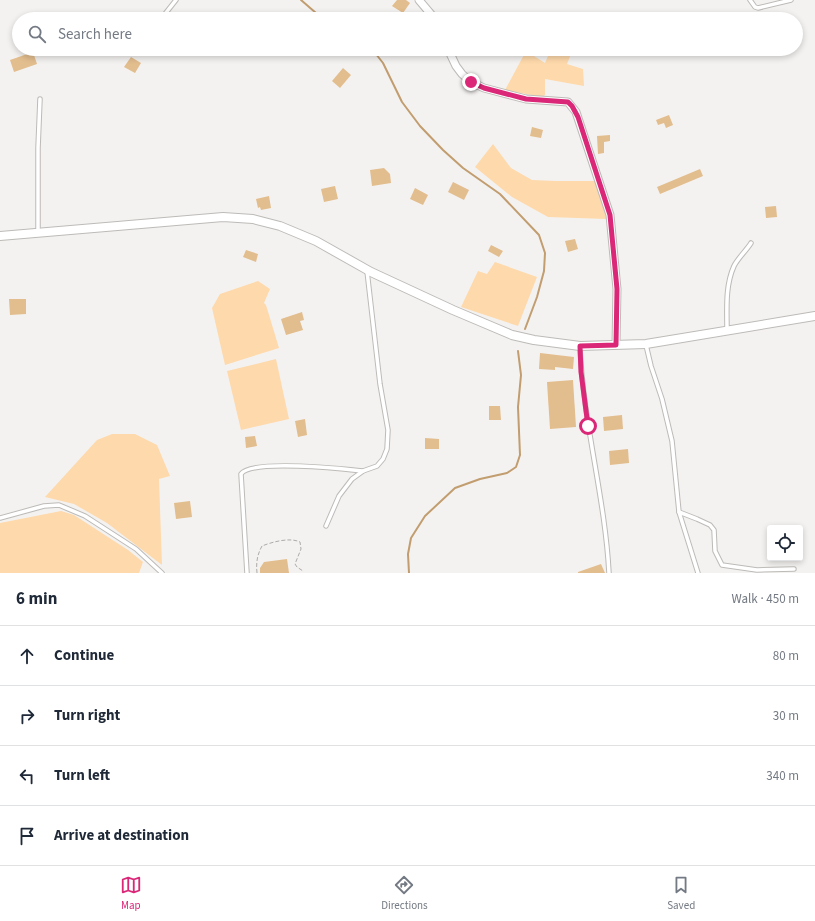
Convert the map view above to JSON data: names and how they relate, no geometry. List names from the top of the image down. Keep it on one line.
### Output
{"page":{"search":"Search here","heading":["6 min","Walk · 450 m"],"list":[["Continue","80 m"],["Turn right","30 m"],["Turn left","340 m"],"Arrive at destination"],"nav":["Map","Directions","Saved"]}}
